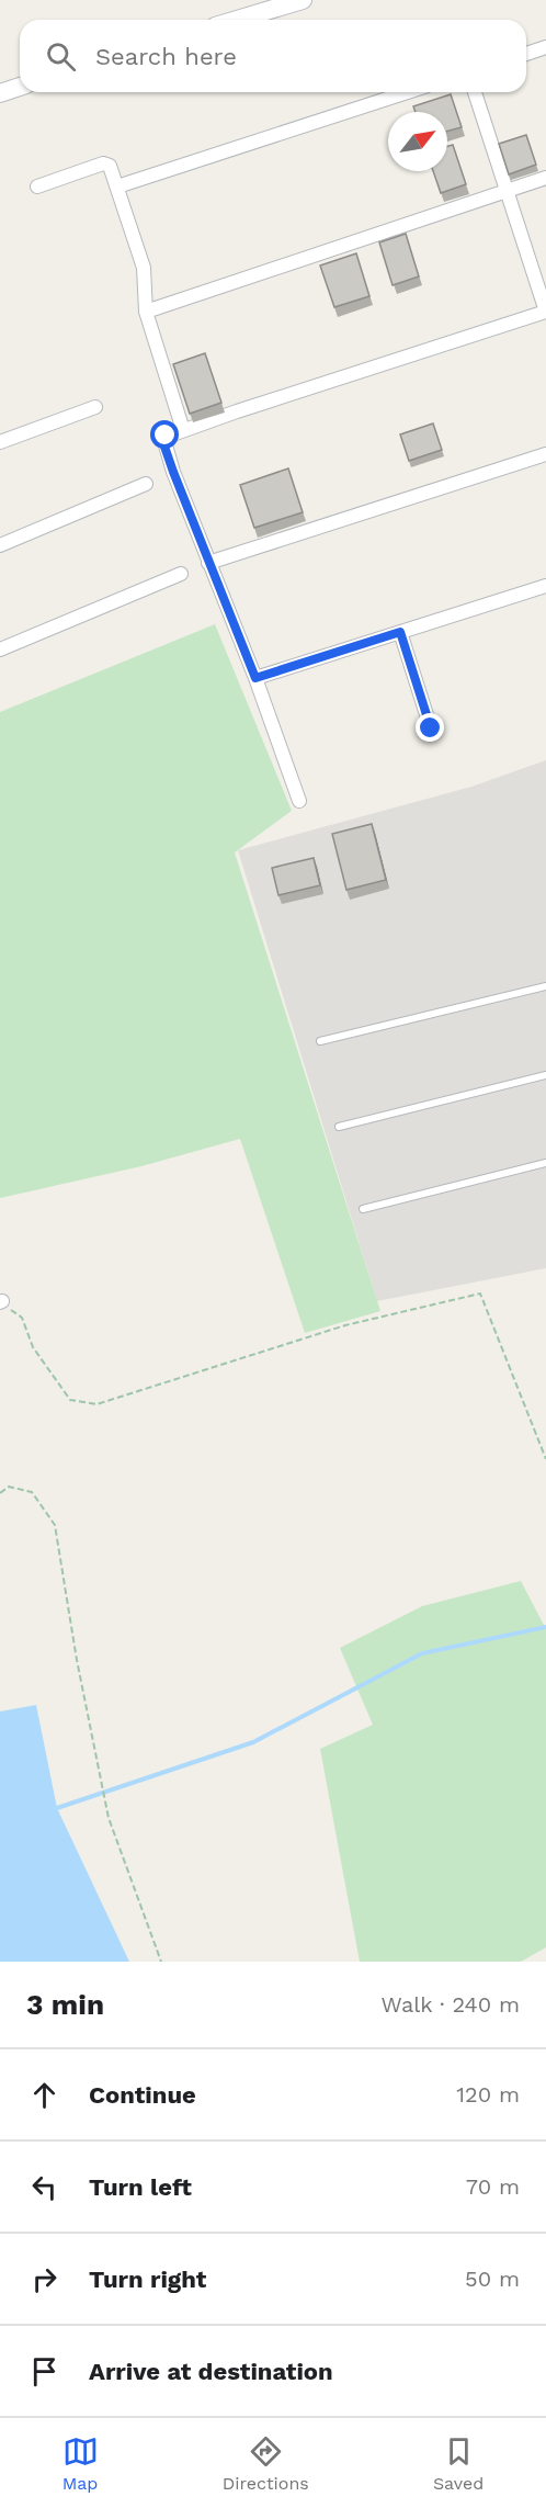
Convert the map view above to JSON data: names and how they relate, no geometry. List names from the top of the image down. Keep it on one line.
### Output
{"north":"top right","page":{"search":"Search here","heading":["3 min","Walk · 240 m"],"list":[["Continue","120 m"],["Turn left","70 m"],["Turn right","50 m"],"Arrive at destination"],"nav":["Map","Directions","Saved"]}}
